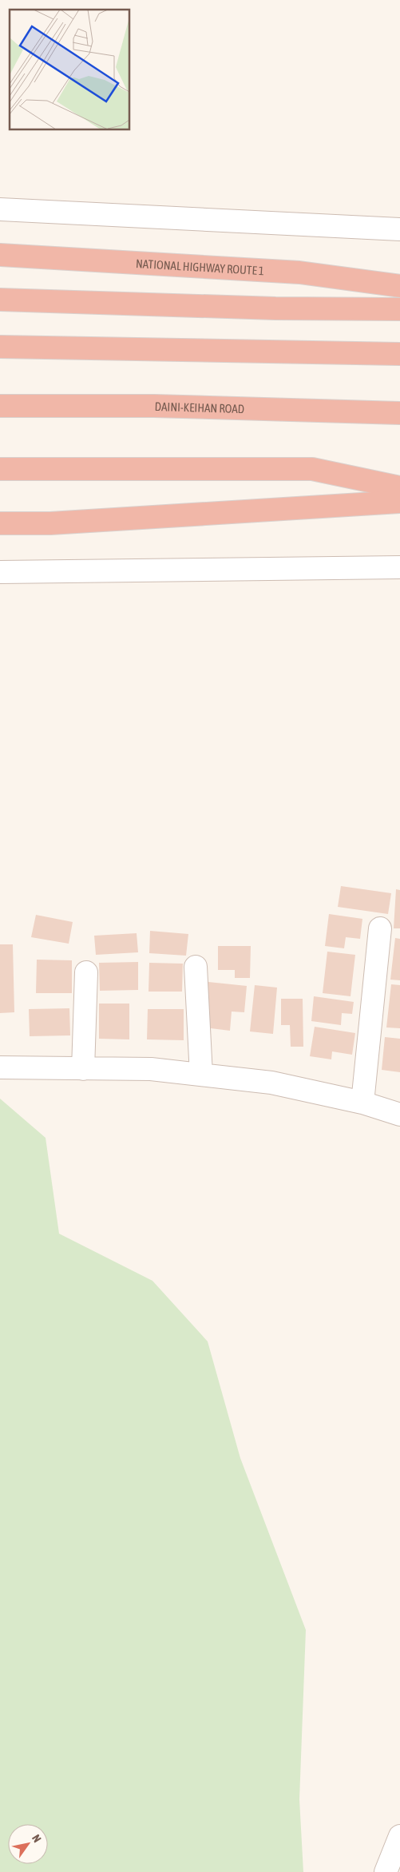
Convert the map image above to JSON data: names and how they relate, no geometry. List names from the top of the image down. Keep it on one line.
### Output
{"streets":{"highway":["NATIONAL HIGHWAY ROUTE 1","DAINI-KEIHAN ROAD"]},"north":"top right"}
